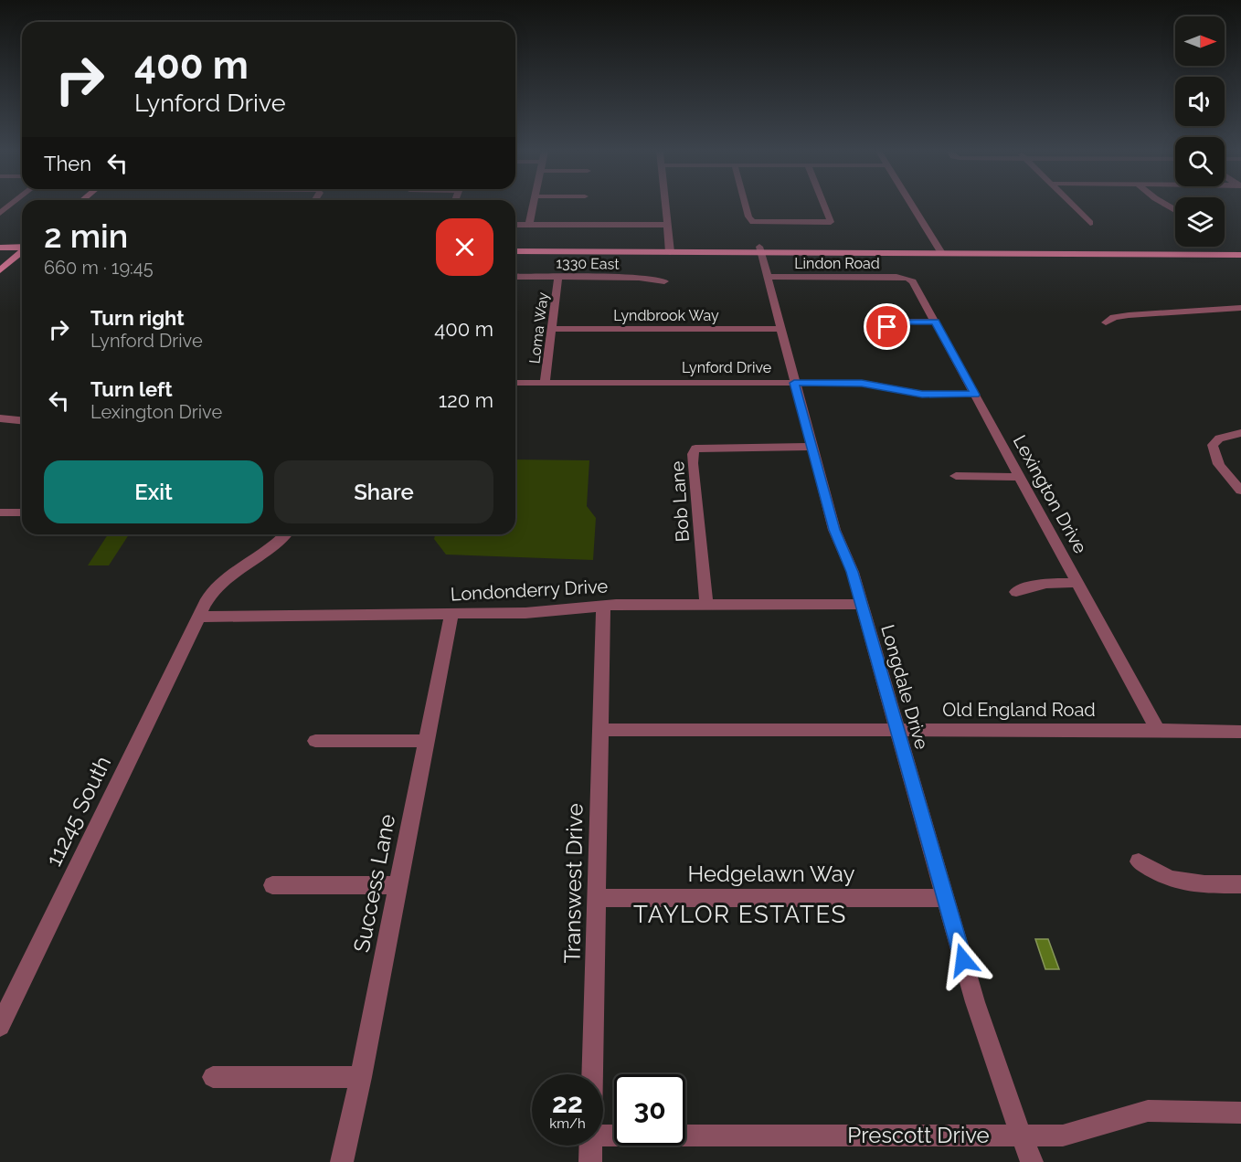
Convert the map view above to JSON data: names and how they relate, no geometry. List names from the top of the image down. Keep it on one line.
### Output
{"streets":{"street":["1330 East","Lindon Road","Lyndbrook Way","Loma Way","Lynford Drive","Lexington Drive","Bob Lane","Londonderry Drive","Longdale Drive","Old England Road","11245 South","Hedgelawn Way","Success Lane","Transwest Drive","Prescott Drive"]},"crossings":[["1330 East","Loma Way"],["Lindon Road","Lexington Drive"],["Lindon Road","Longdale Drive"],["Lyndbrook Way","Loma Way"],["Lyndbrook Way","Longdale Drive"],["Loma Way","Lynford Drive"],["Lynford Drive","Lexington Drive"],["Lynford Drive","Longdale Drive"],["Lexington Drive","Old England Road"],["Bob Lane","Londonderry Drive"],["Bob Lane","Longdale Drive"],["Londonderry Drive","Longdale Drive"],["Londonderry Drive","11245 South"],["Londonderry Drive","Success Lane"],["Londonderry Drive","Transwest Drive"],["Longdale Drive","Old England Road"],["Longdale Drive","Hedgelawn Way"],["Longdale Drive","Prescott Drive"],["Old England Road","Transwest Drive"],["Hedgelawn Way","Transwest Drive"]],"districts":["TAYLOR ESTATES"],"north":"right","page":{"turn":["400 m","Lynford Drive"],"then":"Then","heading":["2 min","660 m · 19:45"],"list":[{"name":"Turn right","note":"Lynford Drive","value":"400 m"},{"name":"Turn left","note":"Lexington Drive","value":"120 m"}],"buttons":["Exit","Share"],"speed":"22 km/h","limit":"30"}}
